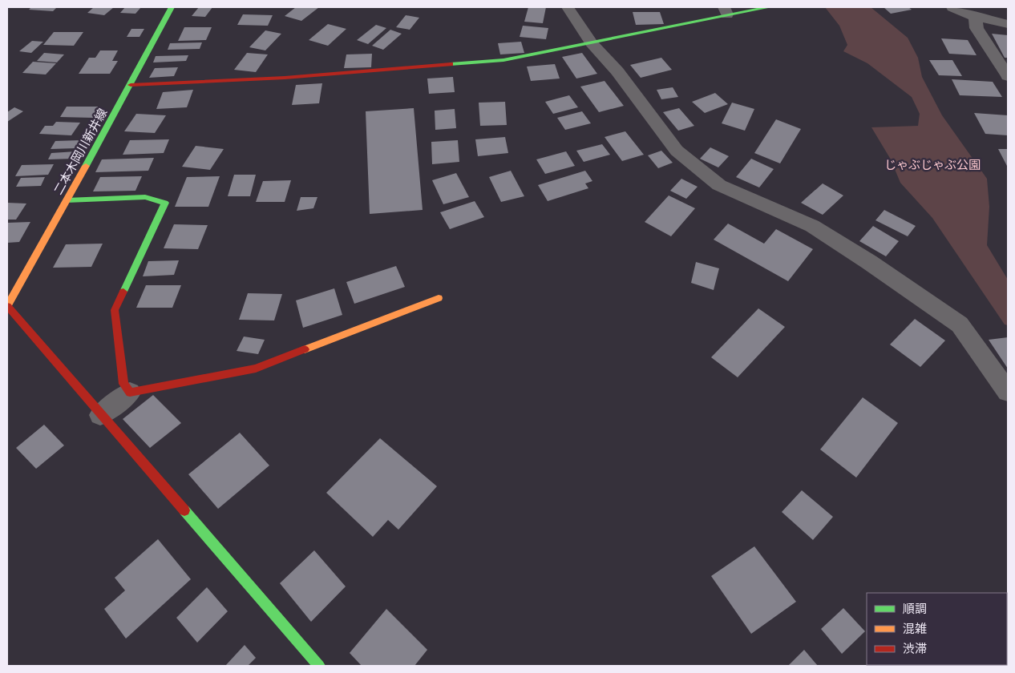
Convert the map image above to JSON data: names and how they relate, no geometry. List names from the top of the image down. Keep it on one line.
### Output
{"streets":{"street":["二本木岡川新井線"]},"parks":["じゃぶじゃぶ公園"],"legend":["順調","混雑","渋滞"]}
